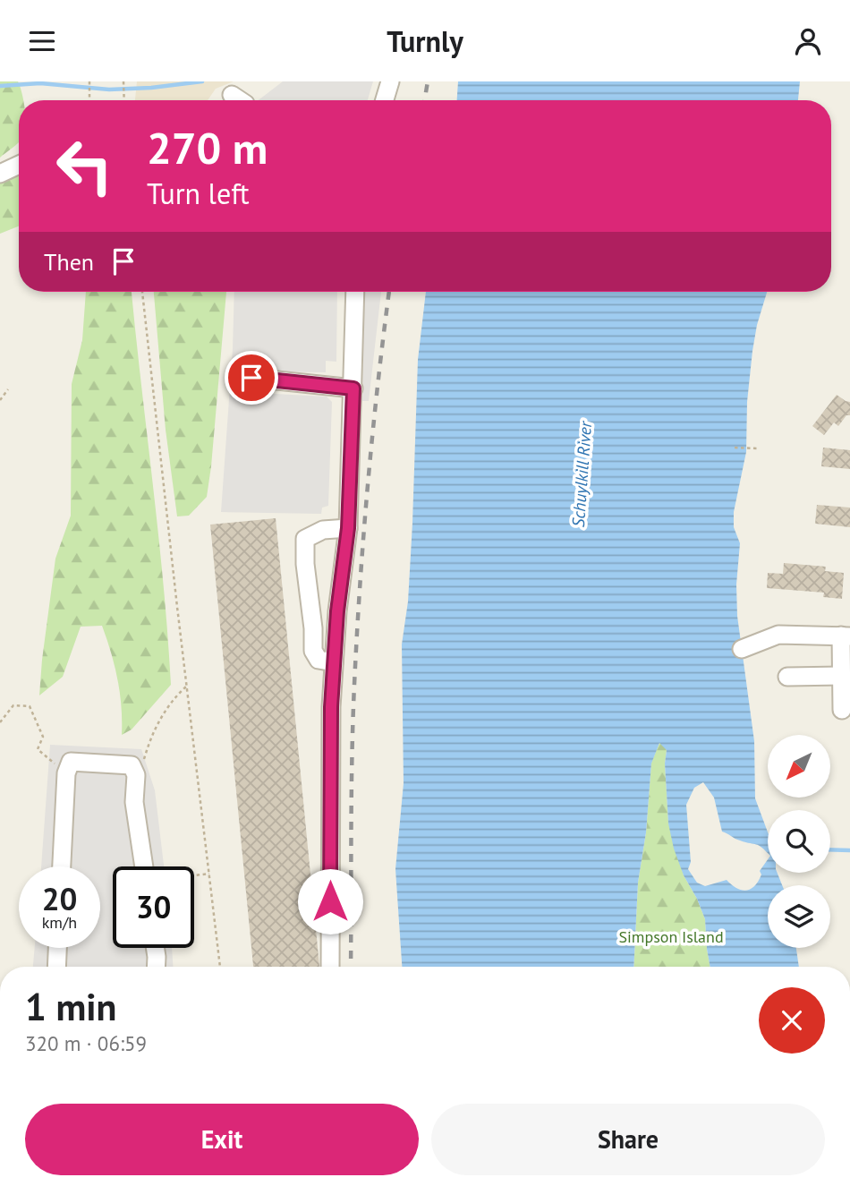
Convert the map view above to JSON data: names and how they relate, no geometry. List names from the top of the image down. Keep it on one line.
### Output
{"water":["Schuylkill River"],"parks":["Simpson Island"],"north":"bottom left","page":{"header":"Turnly","turn":["270 m","Turn left"],"then":"Then","speed":"20 km/h","limit":"30","heading":["1 min","320 m · 06:59"],"buttons":["Exit","Share"]}}
